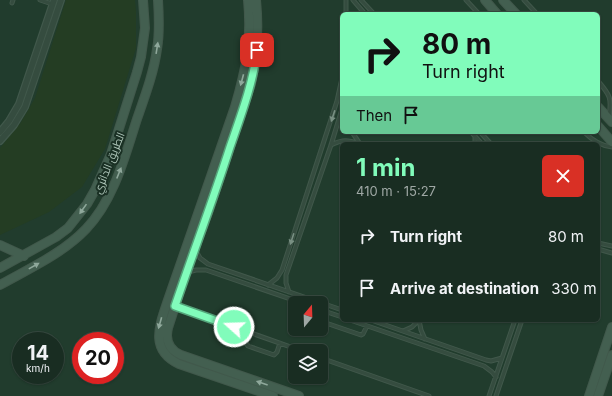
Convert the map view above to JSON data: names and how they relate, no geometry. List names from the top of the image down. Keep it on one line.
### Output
{"streets":{"street":["الطريق الدائري"]},"north":"top","page":{"turn":["80 m","Turn right"],"then":"Then","heading":["1 min","410 m · 15:27"],"list":[{"name":"Turn right","value":"80 m"},{"name":"Arrive at destination","value":"330 m"}],"speed":"14 km/h","limit":"20"}}
